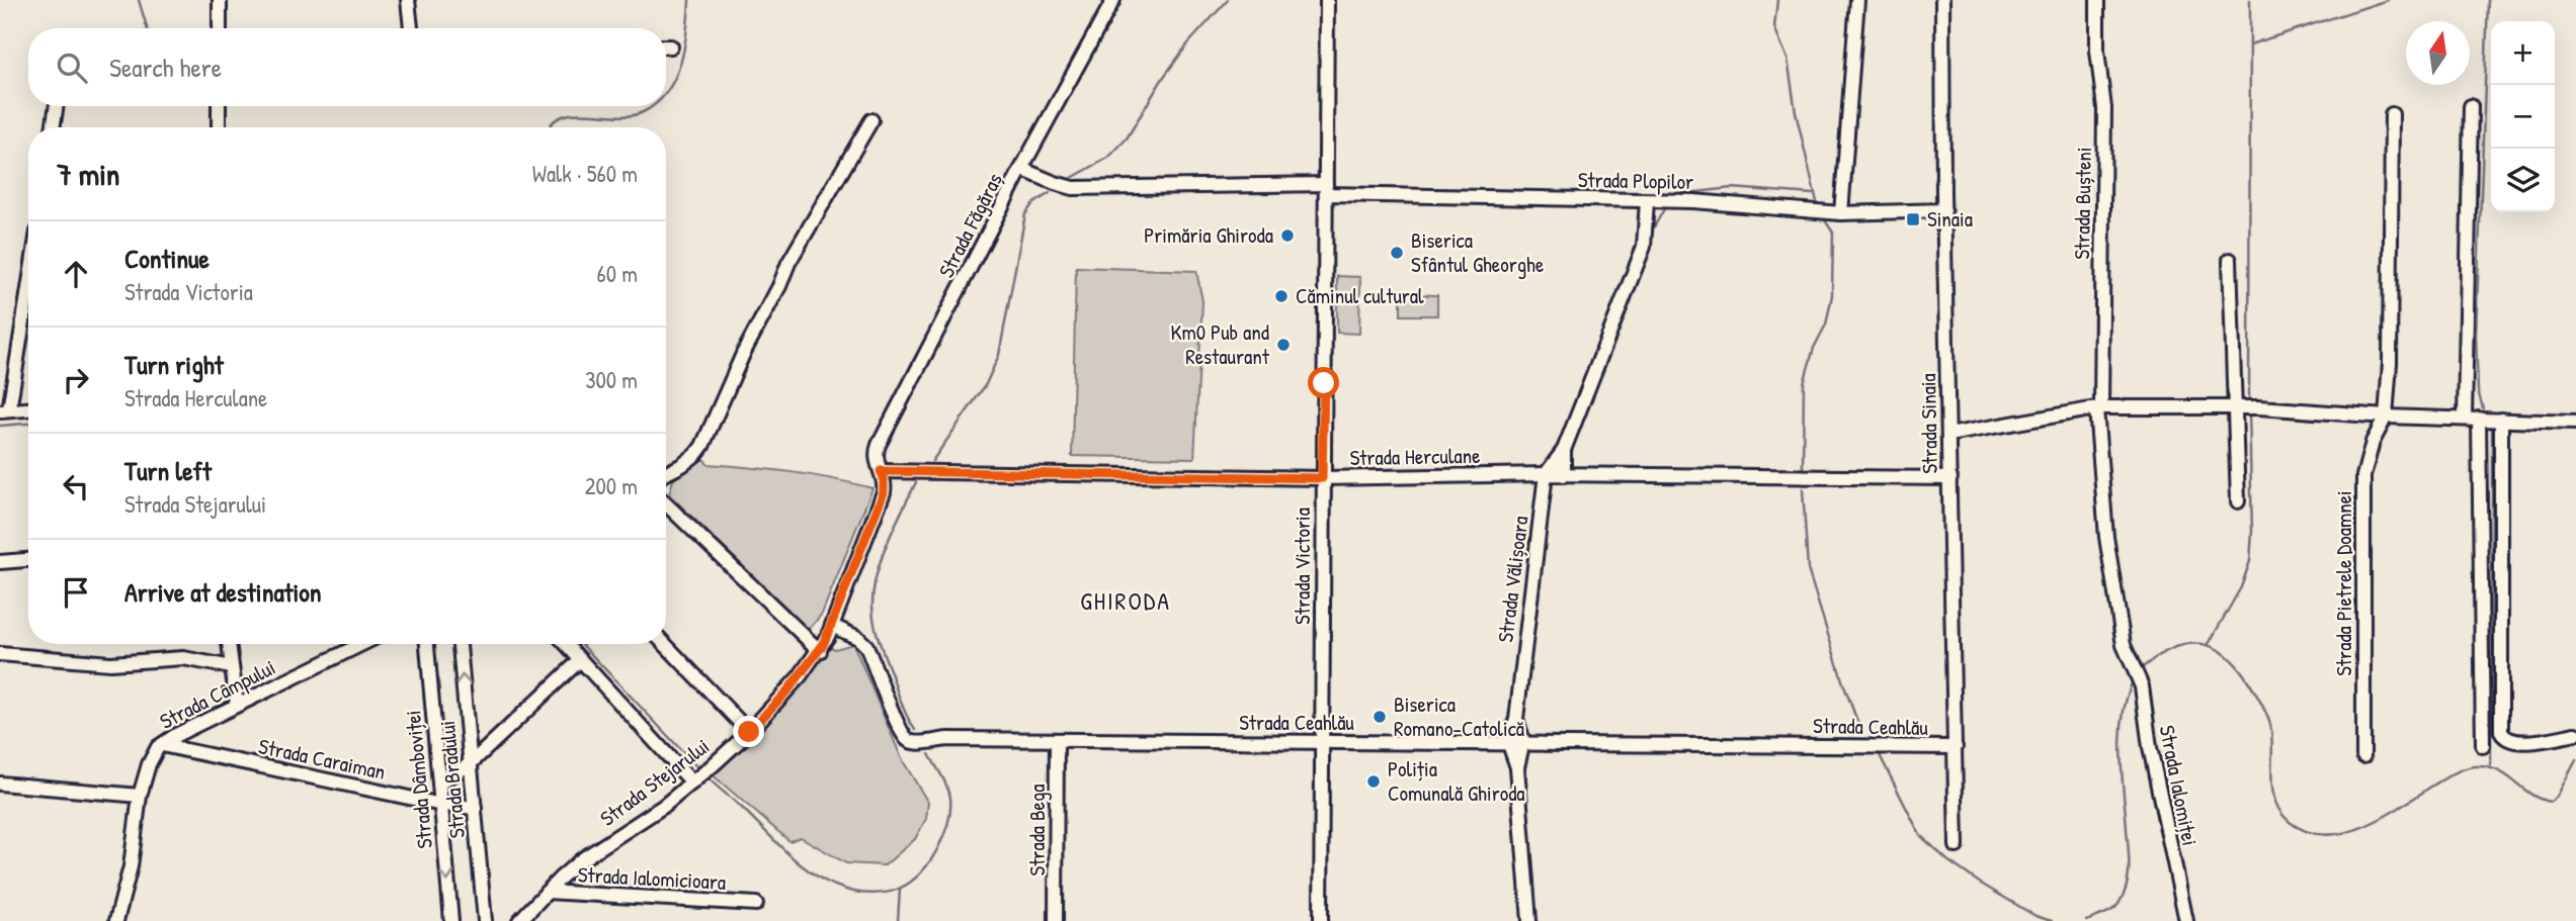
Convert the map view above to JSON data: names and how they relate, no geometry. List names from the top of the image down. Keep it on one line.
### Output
{"streets":{"street":["Strada Plopilor","Strada Bușteni","Strada Făgăraș","Strada Sinaia","Strada Herculane","Strada Victoria","Strada Vălișoara","Strada Pietrele Doamnei","Strada Câmpului","Strada Ceahlău","Strada Caraiman","Strada Dâmboviței","Strada Bradului","Strada Stejarului","Strada Ialomiței","Strada Bega","Strada Ialomicioara"]},"crossings":[["Strada Plopilor","Strada Făgăraș"],["Strada Plopilor","Strada Sinaia"],["Strada Plopilor","Strada Victoria"],["Strada Plopilor","Strada Vălișoara"],["Strada Bușteni","Strada Ialomiței"],["Strada Făgăraș","Strada Herculane"],["Strada Făgăraș","Strada Stejarului"],["Strada Sinaia","Strada Herculane"],["Strada Sinaia","Strada Ceahlău"],["Strada Herculane","Strada Victoria"],["Strada Herculane","Strada Vălișoara"],["Strada Herculane","Strada Stejarului"],["Strada Victoria","Strada Ceahlău"],["Strada Vălișoara","Strada Ceahlău"],["Strada Câmpului","Strada Caraiman"],["Strada Ceahlău","Strada Stejarului"],["Strada Ceahlău","Strada Bega"],["Strada Caraiman","Strada Dâmboviței"],["Strada Caraiman","Strada Bradului"],["Strada Stejarului","Strada Ialomicioara"]],"one_way":["Strada Dâmboviței","Strada Bradului"],"districts":["GHIRODA"],"places":{"transit":["Sinaia"],"other":["Primăria Ghiroda","Biserica Sfântul Gheorghe","Căminul cultural","Km0 Pub and Restaurant","Biserica Romano-Catolică","Poliția Comunală Ghiroda"]},"north":"top","page":{"map_buttons":["+","−"],"search":"Search here","heading":["7 min","Walk · 560 m"],"list":[["Continue","Strada Victoria","60 m"],["Turn right","Strada Herculane","300 m"],["Turn left","Strada Stejarului","200 m"],"Arrive at destination"]}}
